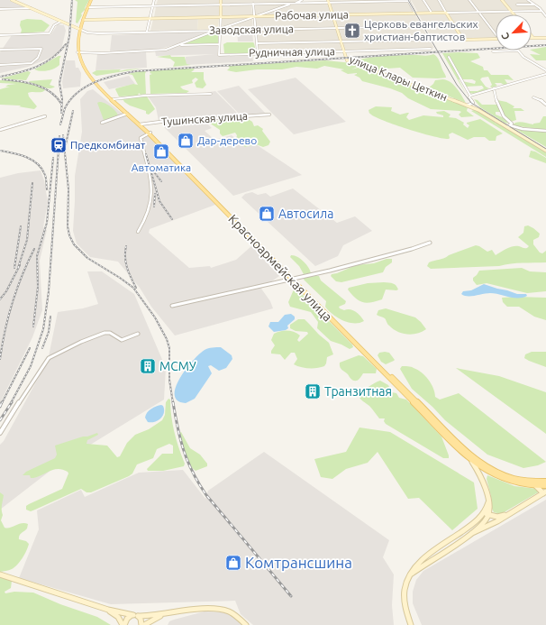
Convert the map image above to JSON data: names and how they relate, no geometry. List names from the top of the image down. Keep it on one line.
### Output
{"streets":{"main road":["Рабочая улица","улица Клары Цеткин","Красноармейская улица"],"street":["Заводская улица","Рудничная улица","Тушинская улица"]},"crossings":[["Рабочая улица","улица Клары Цеткин"],["Рабочая улица","Красноармейская улица"],["Заводская улица","улица Клары Цеткин"],["Заводская улица","Красноармейская улица"],["Рудничная улица","улица Клары Цеткин"],["Тушинская улица","Красноармейская улица"]],"places":{"church":["Церковь евангельских христиан-баптистов"],"shop":["Дар-дерево","Автоматика","Автосила","Комтрансшина"],"station":["Предкомбинат"],"building":["МСМУ","Транзитная"]},"north":"bottom left"}
